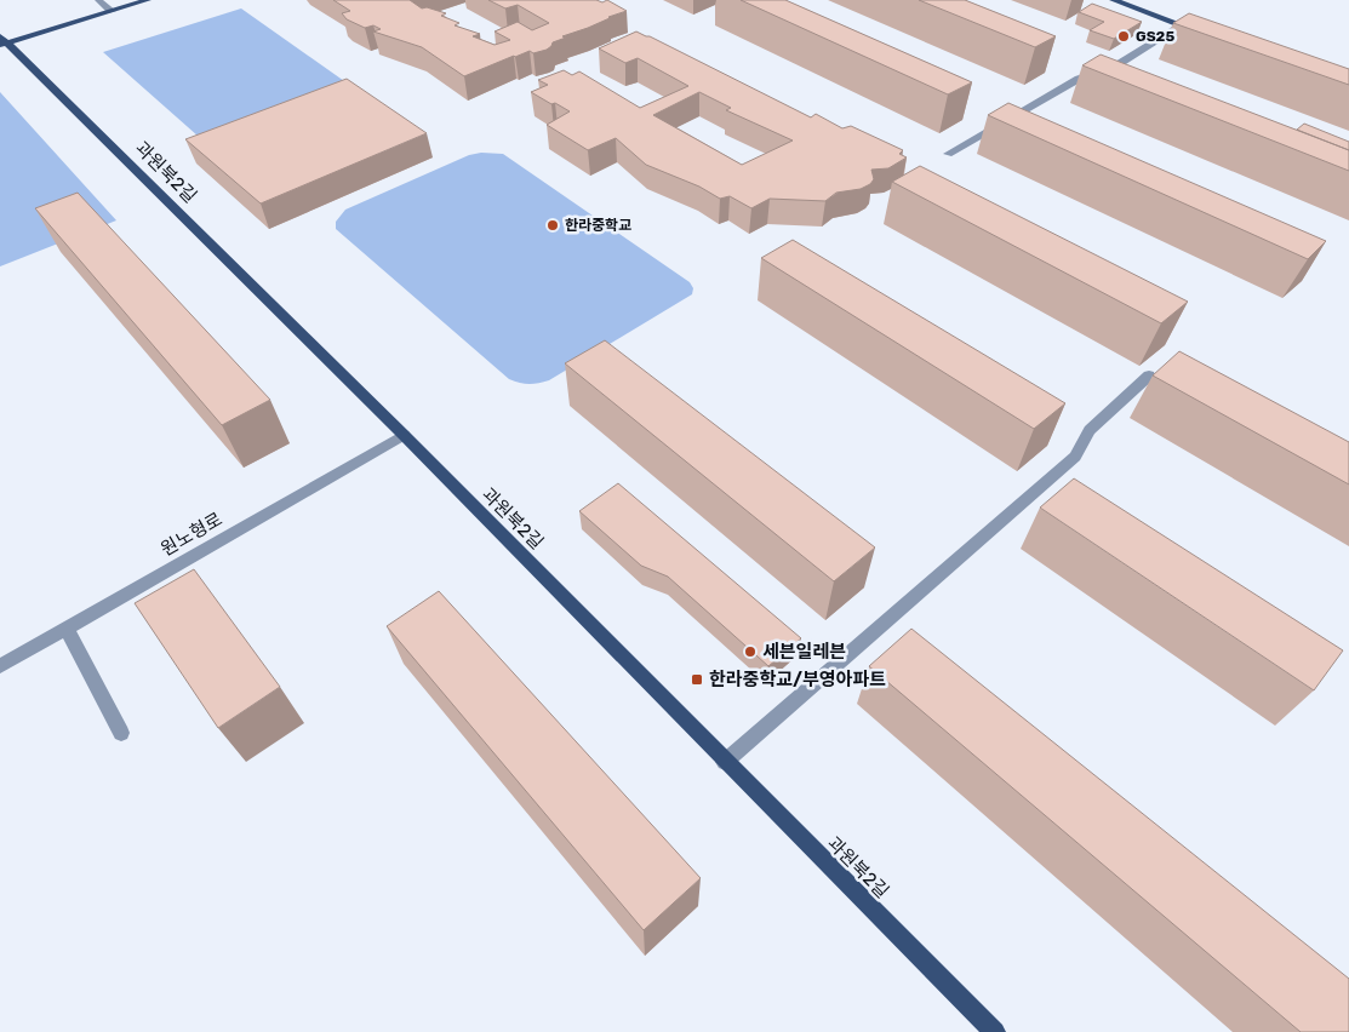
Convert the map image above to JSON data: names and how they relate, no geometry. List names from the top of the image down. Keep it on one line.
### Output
{"streets":{"main road":["과원북2길"],"street":["원노형로"]},"crossings":[["과원북2길","원노형로"]],"places":{"other":["GS25","한라중학교","세븐일레븐"],"transit":["한라중학교/부영아파트"]}}
